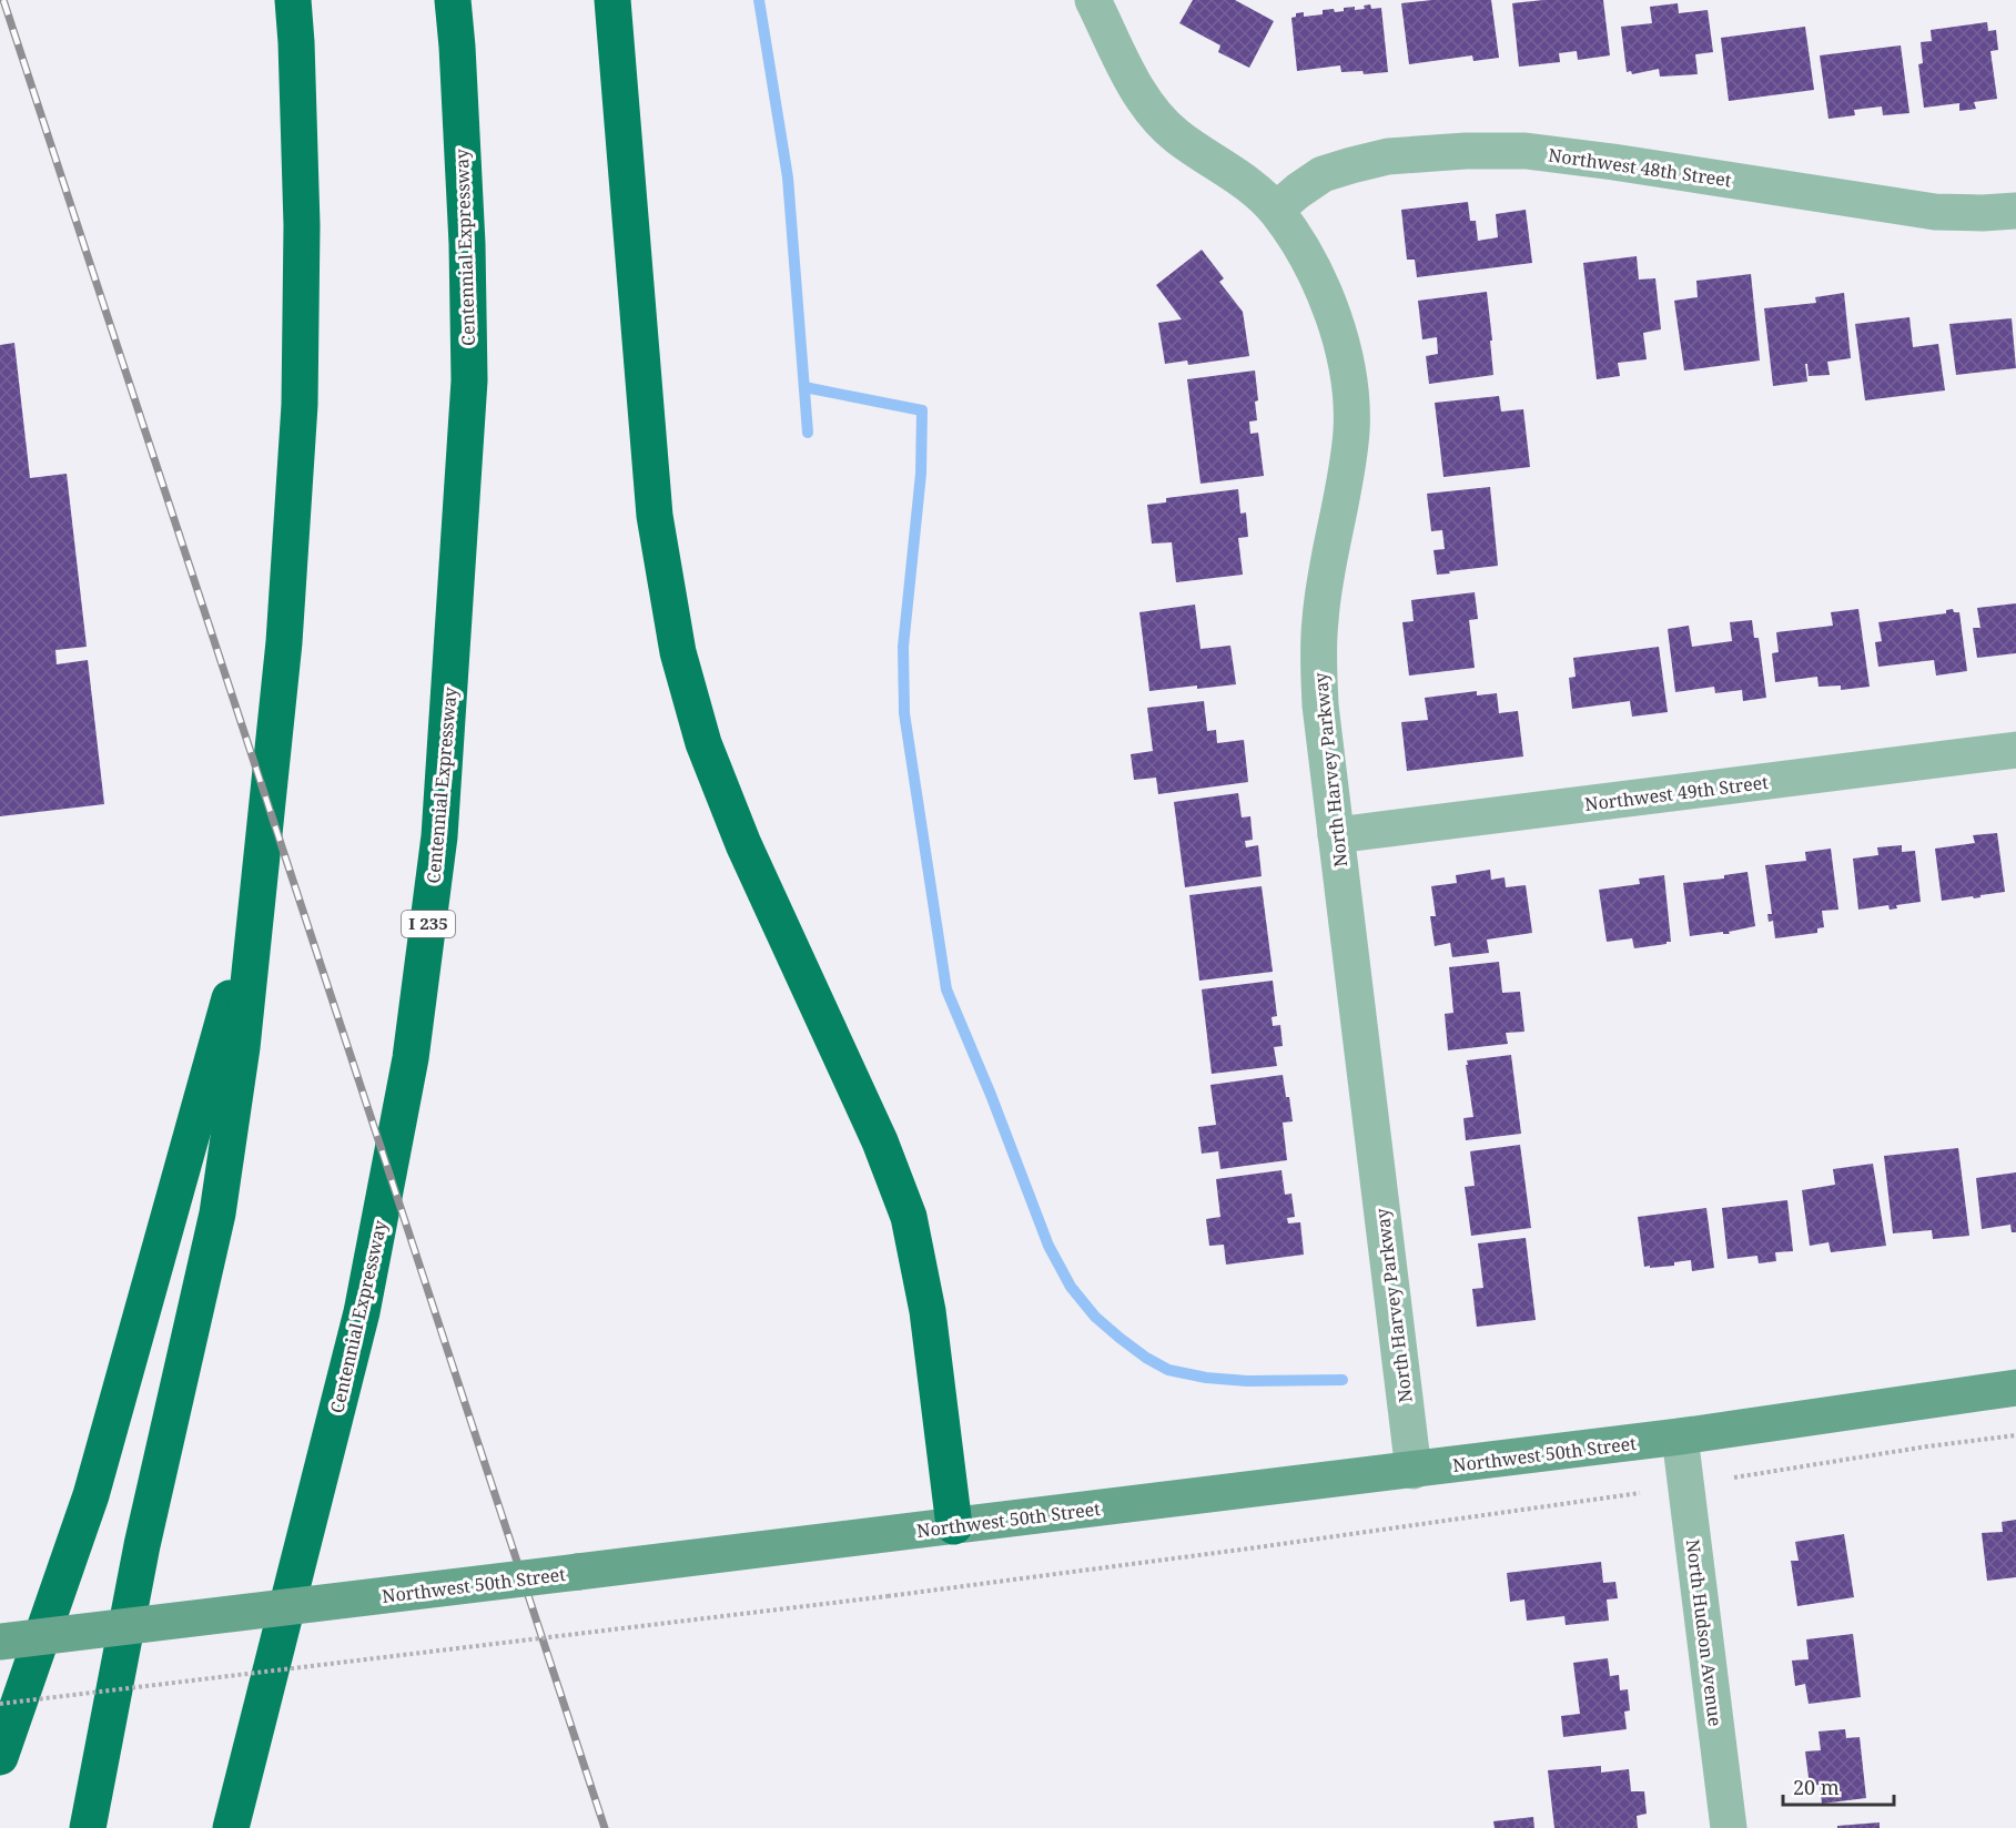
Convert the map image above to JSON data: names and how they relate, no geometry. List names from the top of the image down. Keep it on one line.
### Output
{"streets":{"highway":["Centennial Expressway","I 235"],"main road":["Northwest 50th Street"],"street":["Northwest 48th Street","North Harvey Parkway","Northwest 49th Street","North Hudson Avenue"]},"crossings":[["Northwest 48th Street","North Harvey Parkway"],["North Harvey Parkway","Northwest 49th Street"],["North Harvey Parkway","Northwest 50th Street"],["Northwest 50th Street","North Hudson Avenue"]],"scale_bar":"20 m"}
